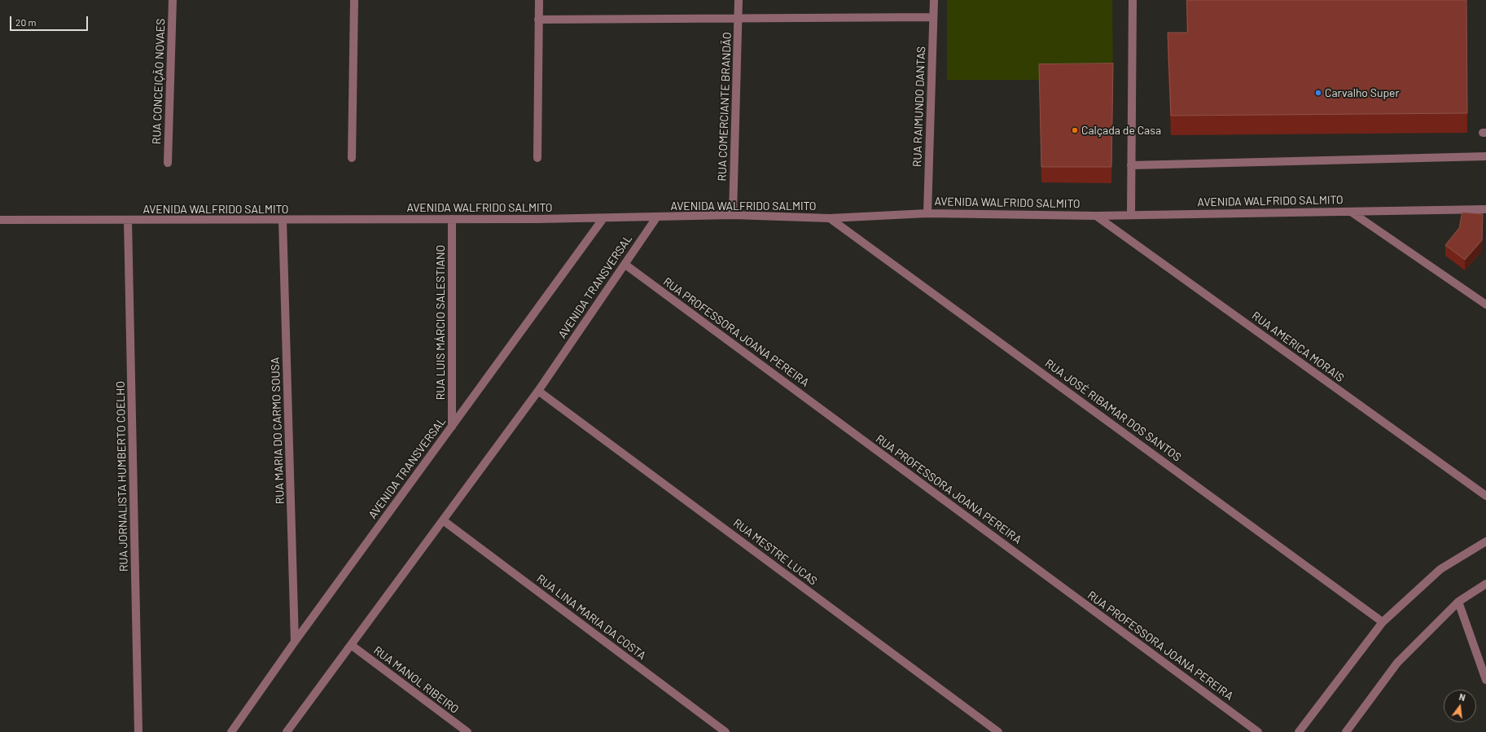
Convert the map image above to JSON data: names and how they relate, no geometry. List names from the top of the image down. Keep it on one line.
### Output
{"streets":{"street":["RUA CONCEIÇÃO NOVAES","RUA COMERCIANTE BRANDÃO","RUA RAIMUNDO DANTAS","AVENIDA WALFRIDO SALMITO","AVENIDA TRANSVERSAL","RUA LUIS MÁRCIO SALESTIANO","RUA PROFESSORA JOANA PEREIRA","RUA AMERICA MORAIS","RUA JOSÉ RIBAMAR DOS SANTOS","RUA MARIA DO CARMO SOUSA","RUA JORNALISTA HUMBERTO COELHO","RUA MESTRE LUCAS","RUA LINA MARIA DA COSTA","RUA MANOL RIBEIRO"]},"crossings":[["RUA COMERCIANTE BRANDÃO","AVENIDA WALFRIDO SALMITO"],["RUA RAIMUNDO DANTAS","AVENIDA WALFRIDO SALMITO"],["AVENIDA WALFRIDO SALMITO","AVENIDA TRANSVERSAL"],["AVENIDA WALFRIDO SALMITO","RUA LUIS MÁRCIO SALESTIANO"],["AVENIDA WALFRIDO SALMITO","RUA AMERICA MORAIS"],["AVENIDA WALFRIDO SALMITO","RUA JOSÉ RIBAMAR DOS SANTOS"],["AVENIDA WALFRIDO SALMITO","RUA MARIA DO CARMO SOUSA"],["AVENIDA WALFRIDO SALMITO","RUA JORNALISTA HUMBERTO COELHO"],["AVENIDA TRANSVERSAL","RUA LUIS MÁRCIO SALESTIANO"],["AVENIDA TRANSVERSAL","RUA PROFESSORA JOANA PEREIRA"],["AVENIDA TRANSVERSAL","RUA MARIA DO CARMO SOUSA"],["AVENIDA TRANSVERSAL","RUA MESTRE LUCAS"],["AVENIDA TRANSVERSAL","RUA LINA MARIA DA COSTA"],["AVENIDA TRANSVERSAL","RUA MANOL RIBEIRO"]],"places":["Carvalho Super","Calçada de Casa"],"scale_bar":"20 m","north":"top"}
